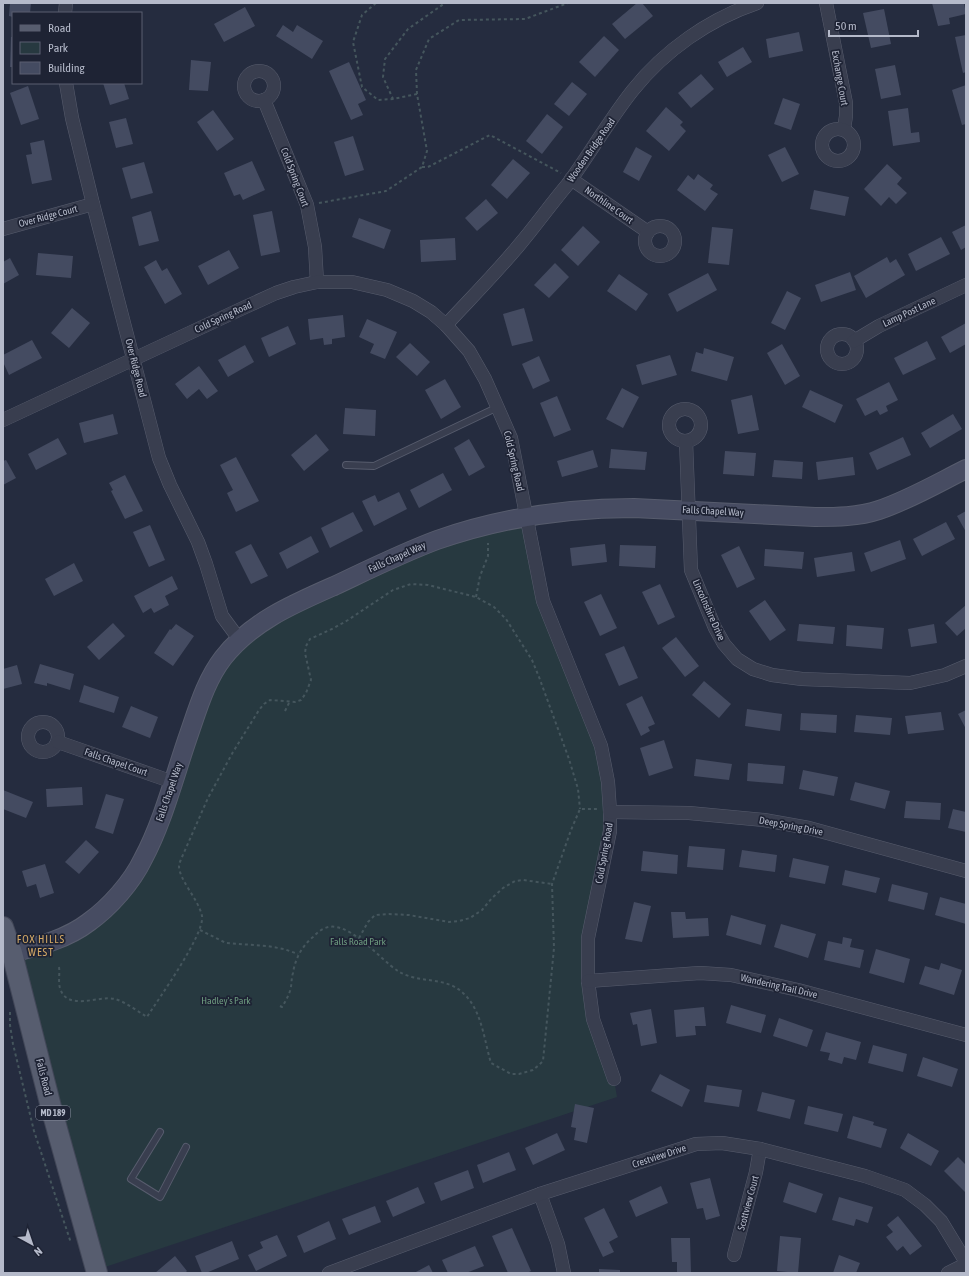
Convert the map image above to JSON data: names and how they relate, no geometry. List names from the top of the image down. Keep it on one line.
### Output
{"streets":{"main road":["Falls Road","MD 189"],"street":["Exchange Court","Wooden Bridge Road","Cold Spring Court","Northline Court","Over Ridge Court","Lamp Post Lane","Cold Spring Road","Over Ridge Road","Falls Chapel Way","Lincolnshire Drive","Falls Chapel Court","Deep Spring Drive","Wandering Trail Drive","Crestview Drive","Scottview Court"]},"crossings":[["Wooden Bridge Road","Northline Court"],["Wooden Bridge Road","Cold Spring Road"],["Cold Spring Court","Cold Spring Road"],["Over Ridge Court","Over Ridge Road"],["Cold Spring Road","Over Ridge Road"],["Cold Spring Road","Falls Chapel Way"],["Cold Spring Road","Deep Spring Drive"],["Cold Spring Road","Wandering Trail Drive"],["Over Ridge Road","Falls Chapel Way"],["Falls Chapel Way","Lincolnshire Drive"],["Falls Chapel Way","Falls Chapel Court"],["Falls Chapel Way","Falls Road"],["Crestview Drive","Scottview Court"]],"districts":["FOX HILLS WEST"],"parks":["Falls Road Park","Hadley's Park"],"legend":["Road","Park","Building"],"scale_bar":"50 m","north":"bottom right"}
